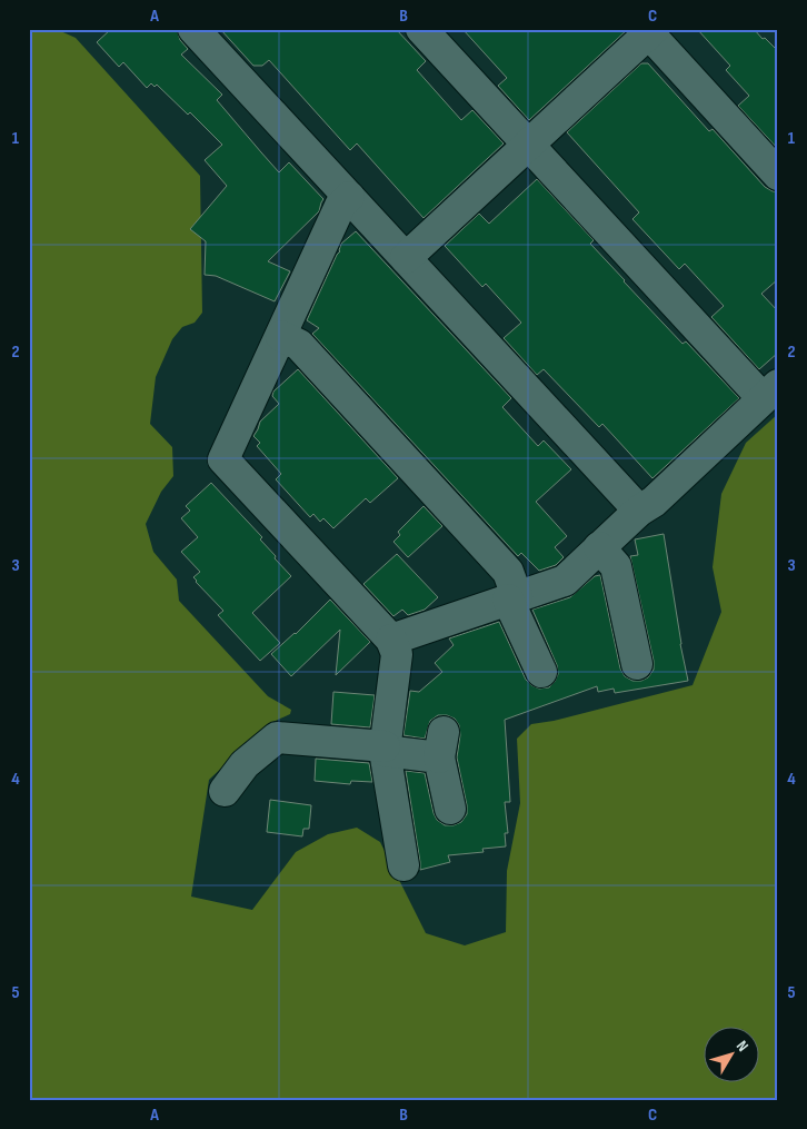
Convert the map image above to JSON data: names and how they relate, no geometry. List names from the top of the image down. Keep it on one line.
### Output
{"north":"top right","grid":{"columns":["A","B","C"],"rows":["1","2","3","4","5"]}}
